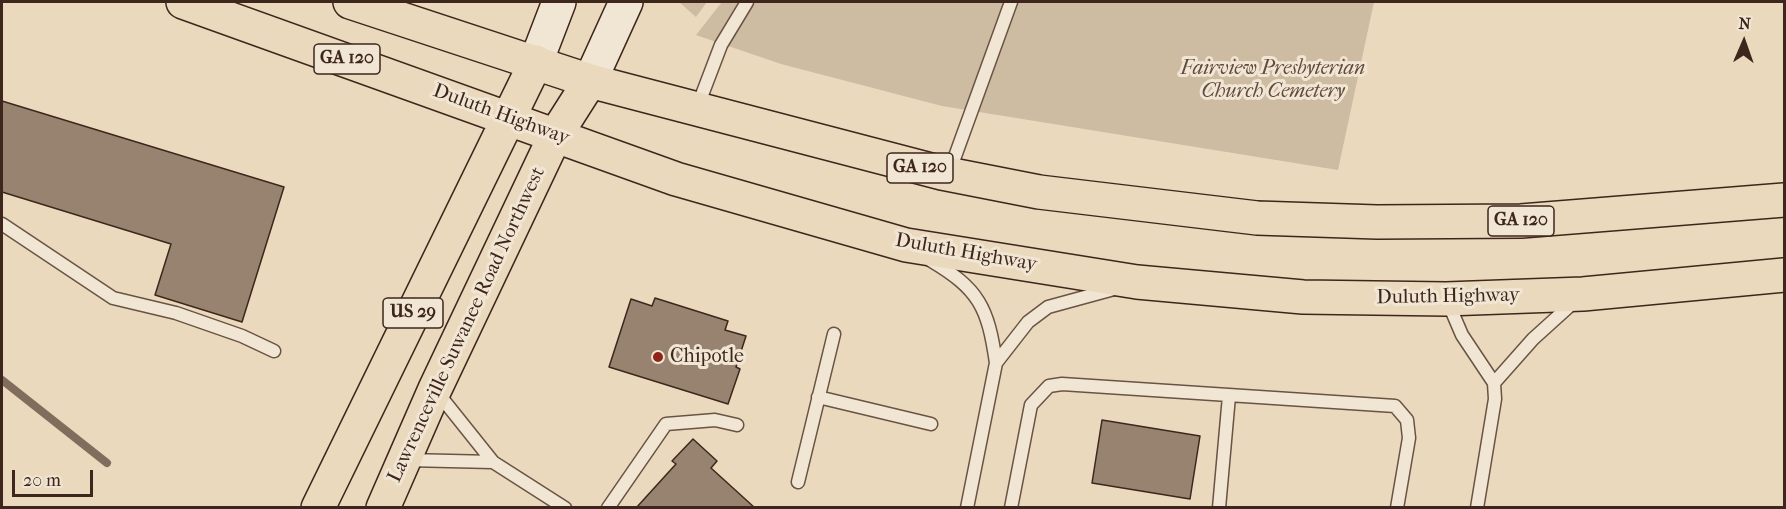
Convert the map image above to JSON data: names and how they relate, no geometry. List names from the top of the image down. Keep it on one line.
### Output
{"streets":{"main road":["GA 120","Duluth Highway","US 29","Lawrenceville Suwanee Road Northwest"]},"crossings":[["GA 120","US 29"],["GA 120","Lawrenceville Suwanee Road Northwest"],["Duluth Highway","US 29"],["Duluth Highway","Lawrenceville Suwanee Road Northwest"]],"parks":["Fairview Presbyterian Church Cemetery"],"places":["Chipotle"],"scale_bar":"20 m","north":"top"}
